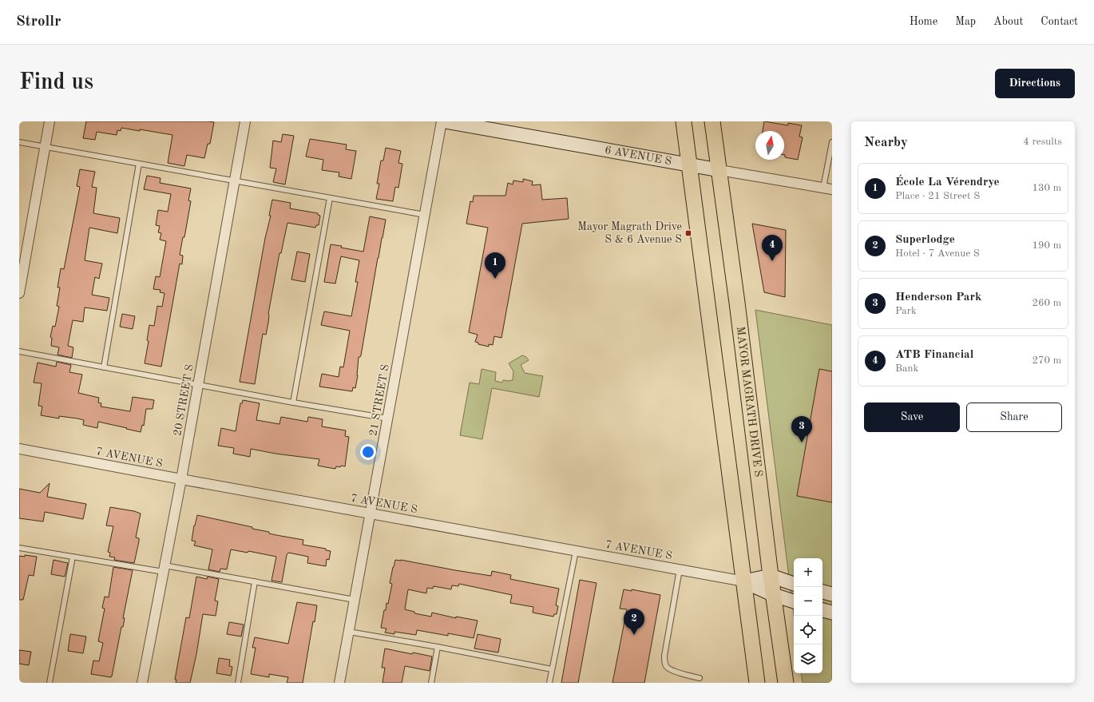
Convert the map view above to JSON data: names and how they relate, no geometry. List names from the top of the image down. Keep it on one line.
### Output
{"streets":{"main road":["6 AVENUE S","MAYOR MAGRATH DRIVE S"],"street":["20 STREET S","21 STREET S","7 AVENUE S"]},"crossings":[["6 AVENUE S","MAYOR MAGRATH DRIVE S"],["20 STREET S","7 AVENUE S"],["21 STREET S","7 AVENUE S"]],"places":{"transit":["Mayor Magrath Drive S & 6 Avenue S"]},"north":"top","page":{"header":"Strollr","nav":["Home","Map","About","Contact"],"buttons":["Directions",["Save","Share"]],"title":"Find us","heading":["Nearby","4 results"],"list":[{"mark":"1","name":"École La Vérendrye","note":"Place · 21 Street S","value":"130 m"},{"mark":"2","name":"Superlodge","note":"Hotel · 7 Avenue S","value":"190 m"},{"mark":"3","name":"Henderson Park","note":"Park","value":"260 m"},{"mark":"4","name":"ATB Financial","note":"Bank","value":"270 m"}],"pins":["4","1","3","2"],"map_buttons":["+","−"]}}
